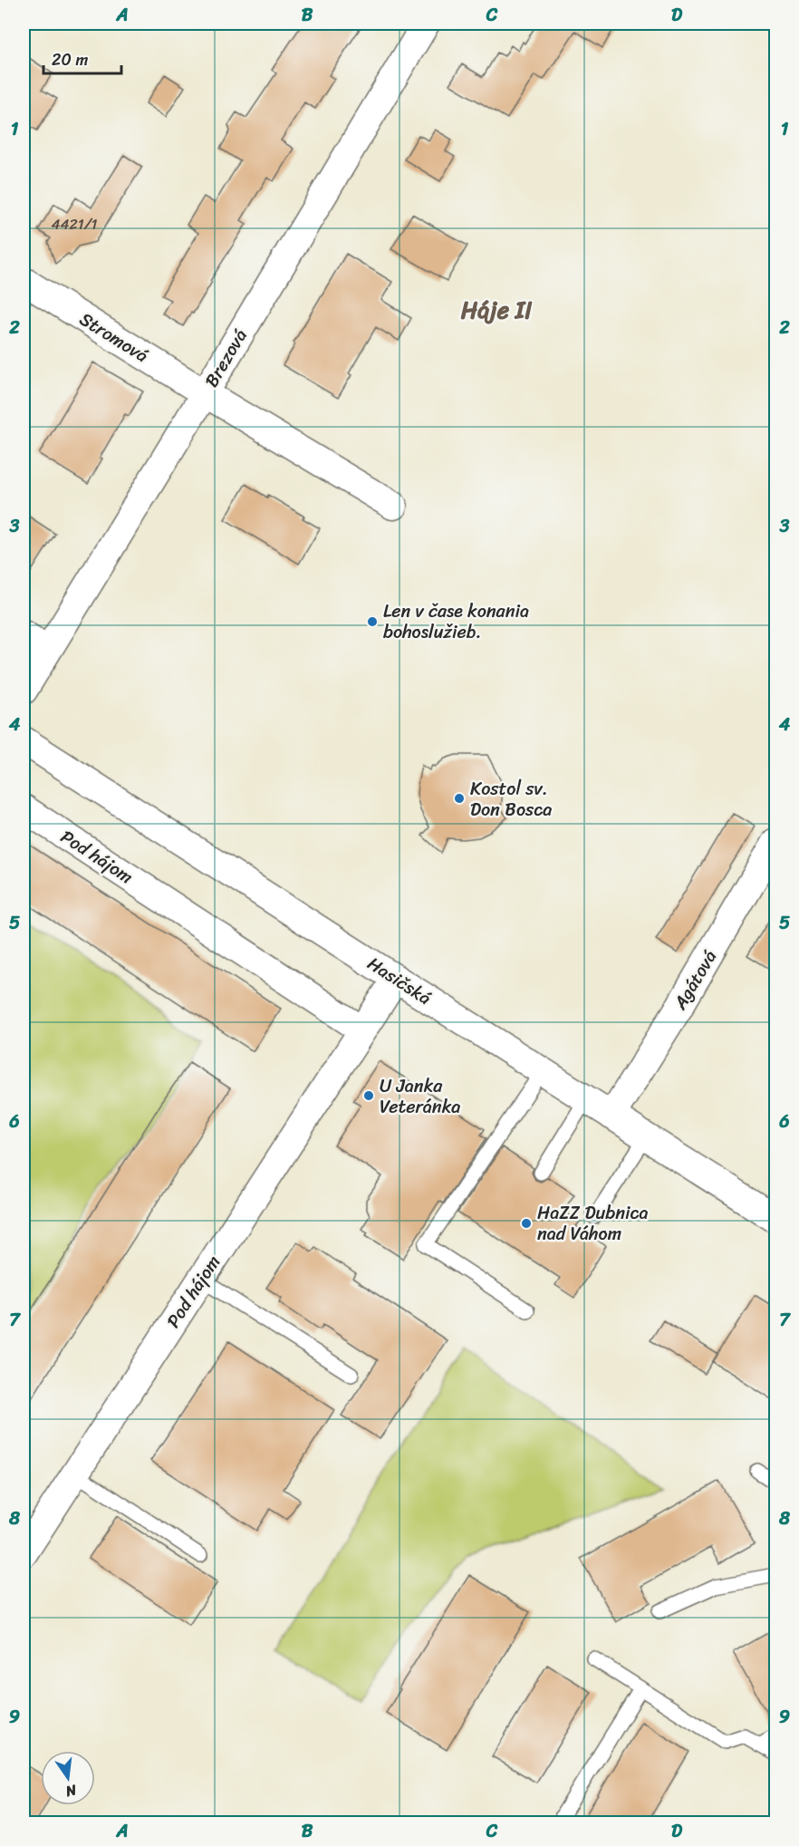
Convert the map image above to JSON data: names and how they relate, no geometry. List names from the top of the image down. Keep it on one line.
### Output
{"streets":{"street":["Stromová","Brezová","Pod hájom","Agátová","Hasičská"]},"crossings":[["Stromová","Brezová"],["Pod hájom","Hasičská"],["Agátová","Hasičská"]],"districts":["Háje II"],"places":["Len v čase konania bohoslužieb.","Kostol sv. Don Bosca","U Janka Veteránka","HaZZ Dubnica nad Váhom"],"house_numbers":["4421/1"],"scale_bar":"20 m","north":"bottom","grid":{"columns":["A","B","C","D"],"rows":["1","2","3","4","5","6","7","8","9"]}}
